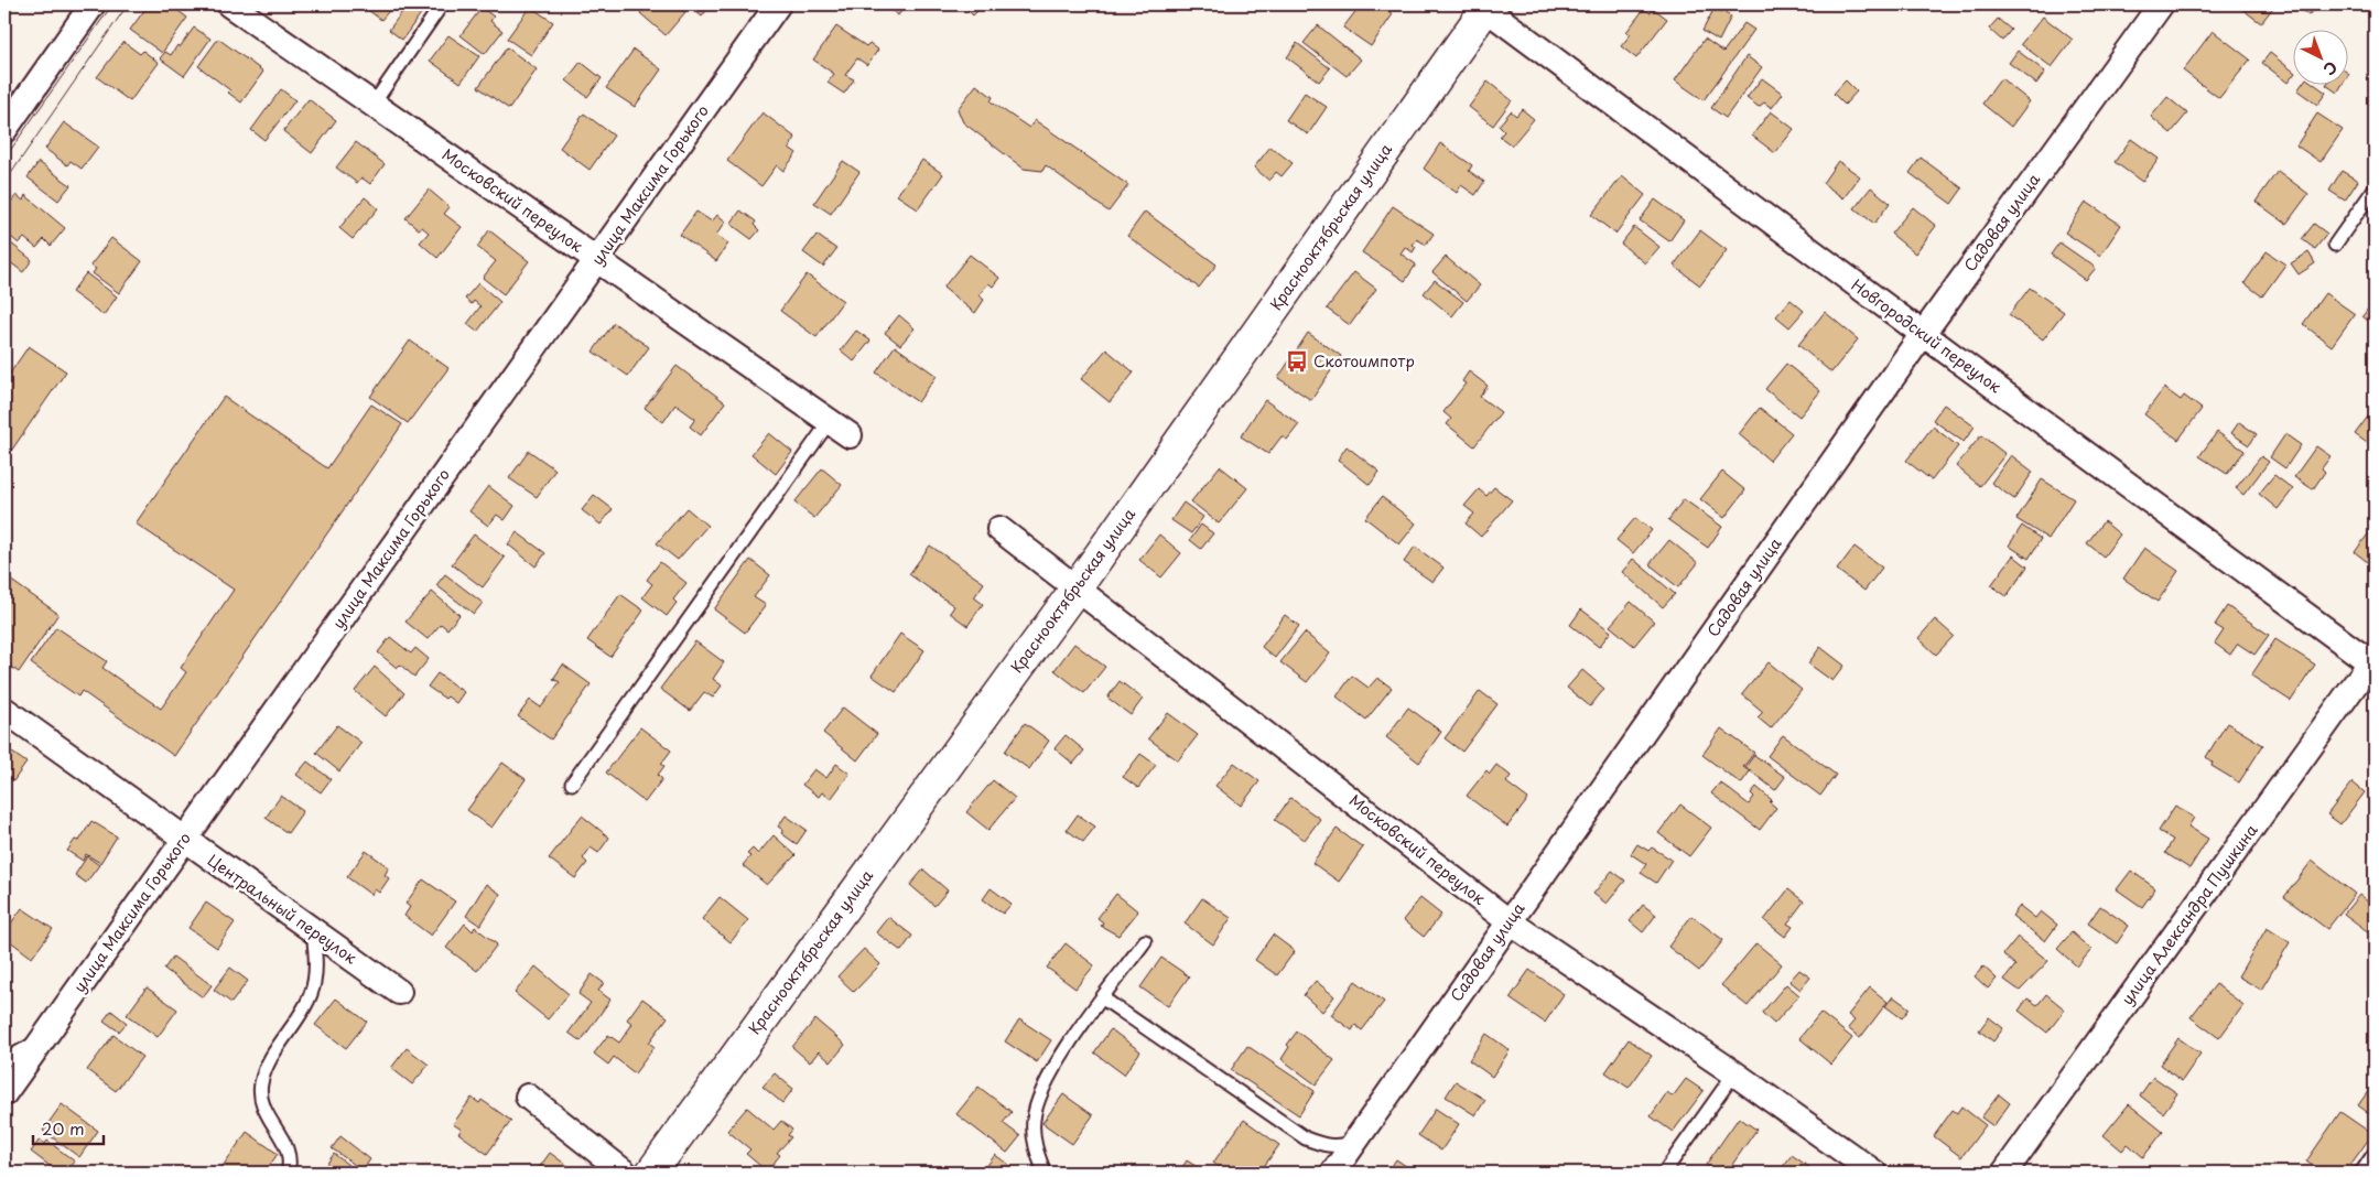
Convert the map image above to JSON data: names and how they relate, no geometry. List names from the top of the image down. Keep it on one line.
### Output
{"streets":{"main road":["Краснооктябрьская улица"],"street":["улица Максима Горького","Московский переулок","Садовая улица","Новгородский переулок","Центральный переулок","улица Александра Пушкина"]},"crossings":[["улица Максима Горького","Московский переулок"],["улица Максима Горького","Центральный переулок"],["Московский переулок","Садовая улица"],["Московский переулок","Краснооктябрьская улица"],["Садовая улица","Новгородский переулок"],["Краснооктябрьская улица","Новгородский переулок"],["Новгородский переулок","улица Александра Пушкина"]],"places":{"bus stop":["Скотоимпотр"]},"scale_bar":"20 m","north":"bottom right"}
